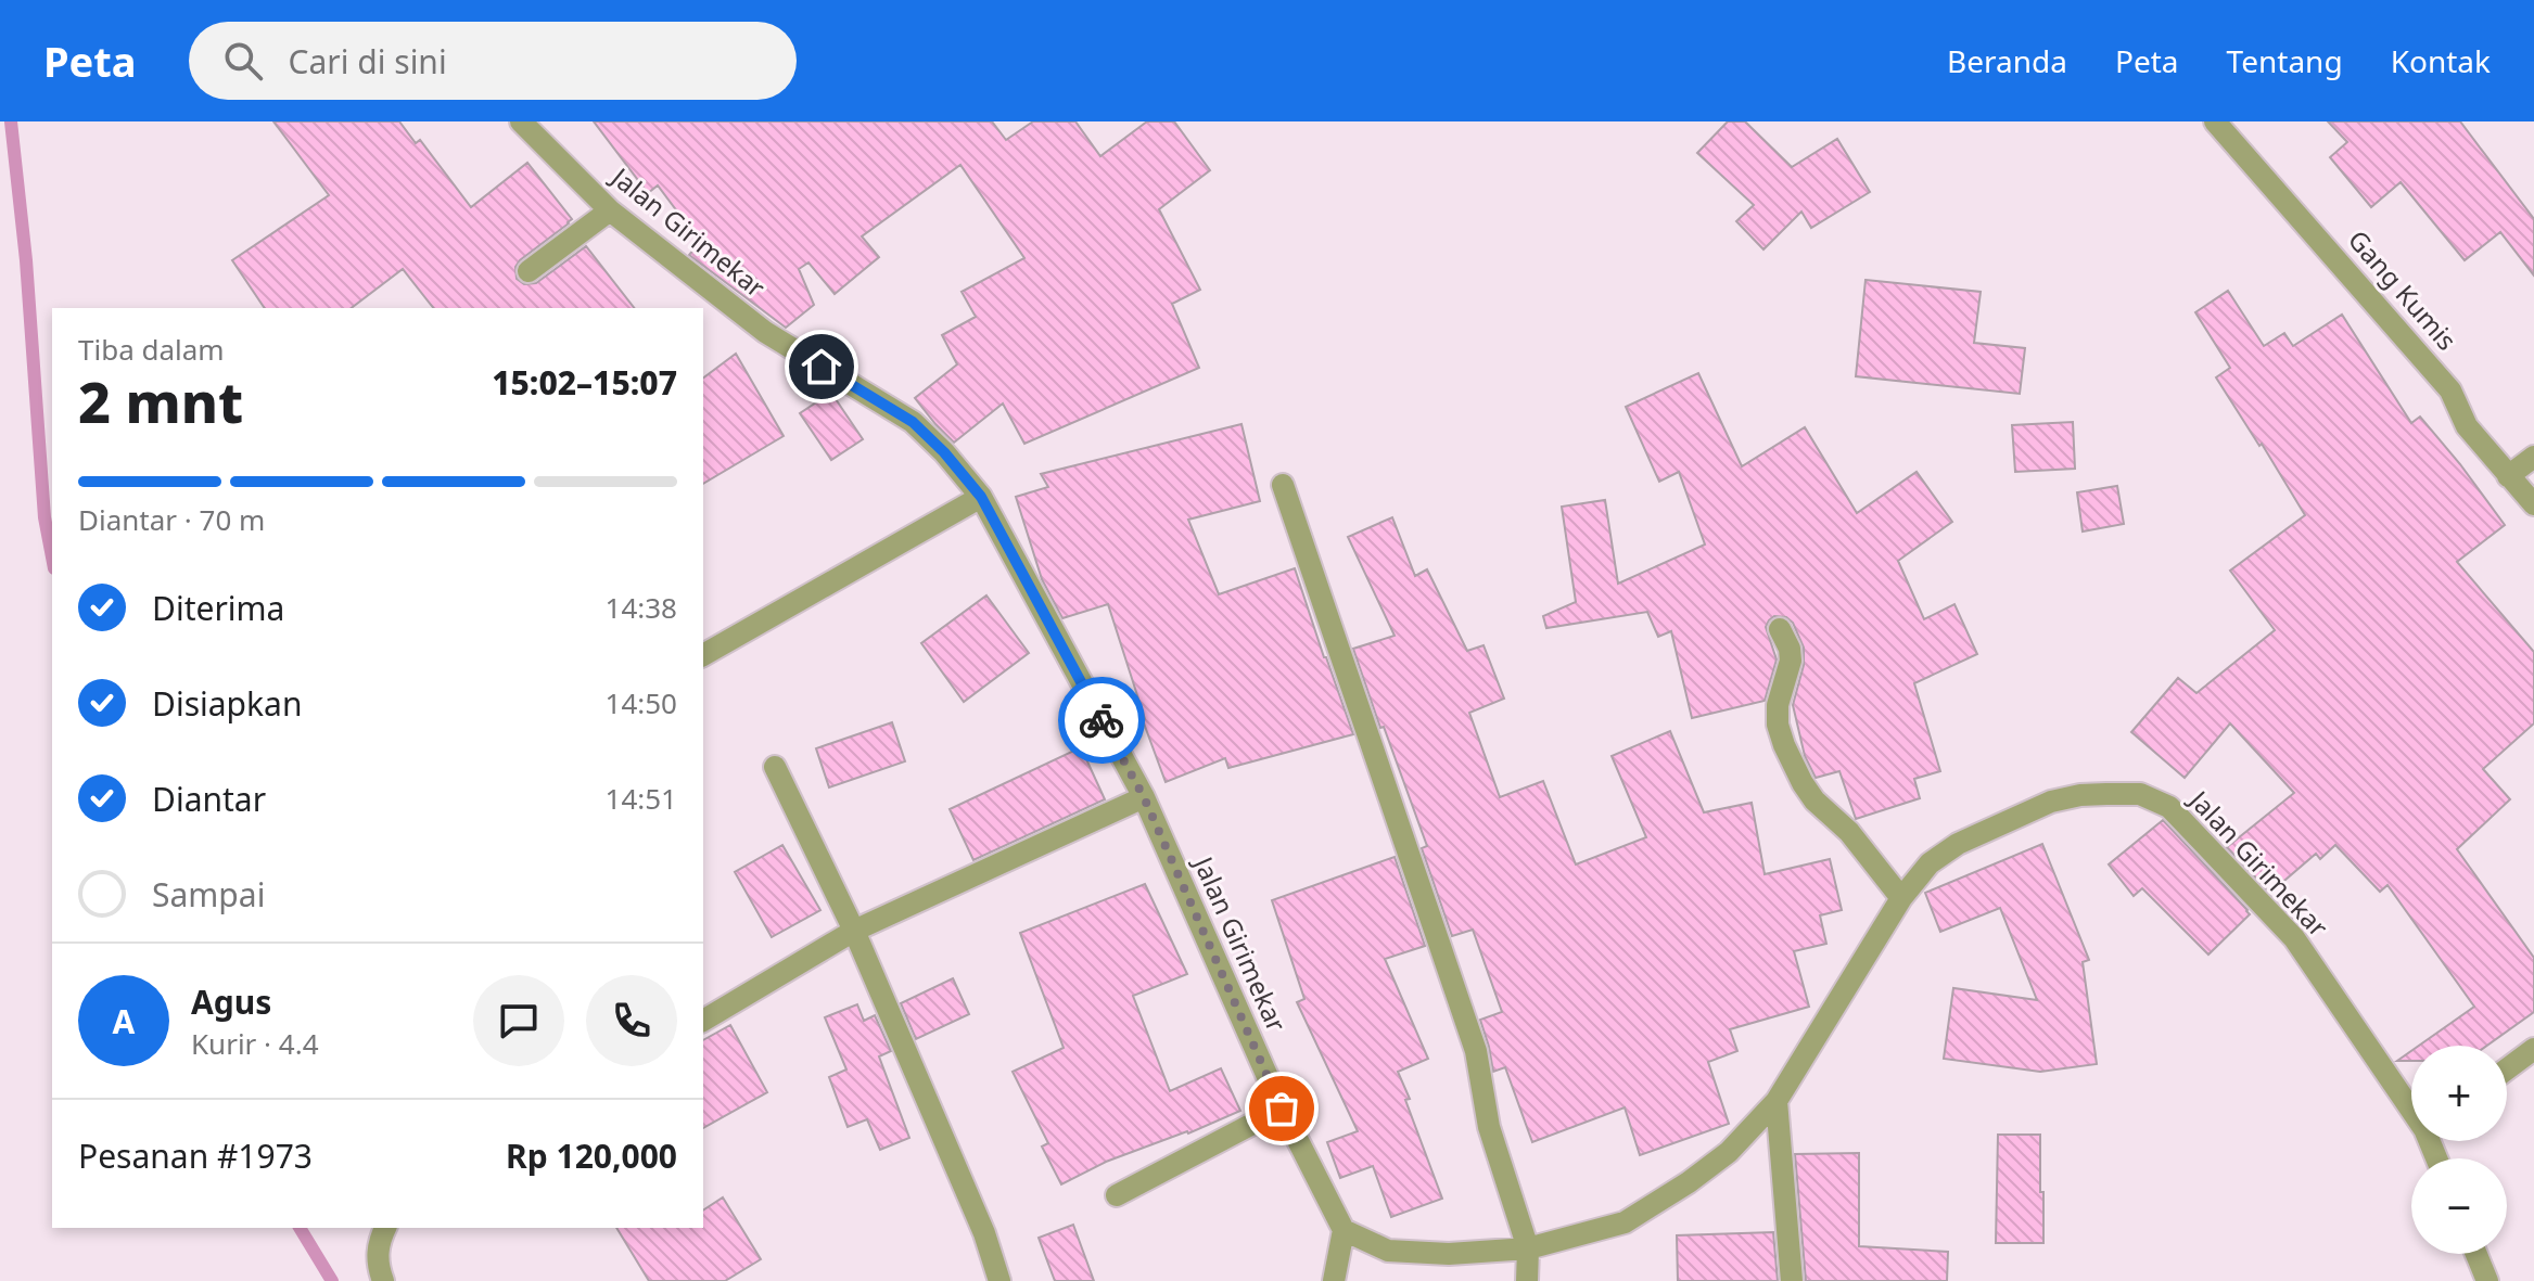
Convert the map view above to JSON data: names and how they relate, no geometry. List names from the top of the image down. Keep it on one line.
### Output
{"streets":{"street":["Jalan Girimekar","Gang Kumis"]},"page":{"header":"Peta","search":"Cari di sini","nav":["Beranda","Peta","Tentang","Kontak"],"heading":["2 mnt","Tiba dalam","15:02–15:07"],"panel":["Agus","Kurir · 4.4","Pesanan #1973","Rp 120,000"],"bar":"Diantar · 70 m","list":[["Diterima","14:38"],["Disiapkan","14:50"],["Diantar","14:51"],"Sampai"],"round":"A","map_buttons":["+","−"]}}
